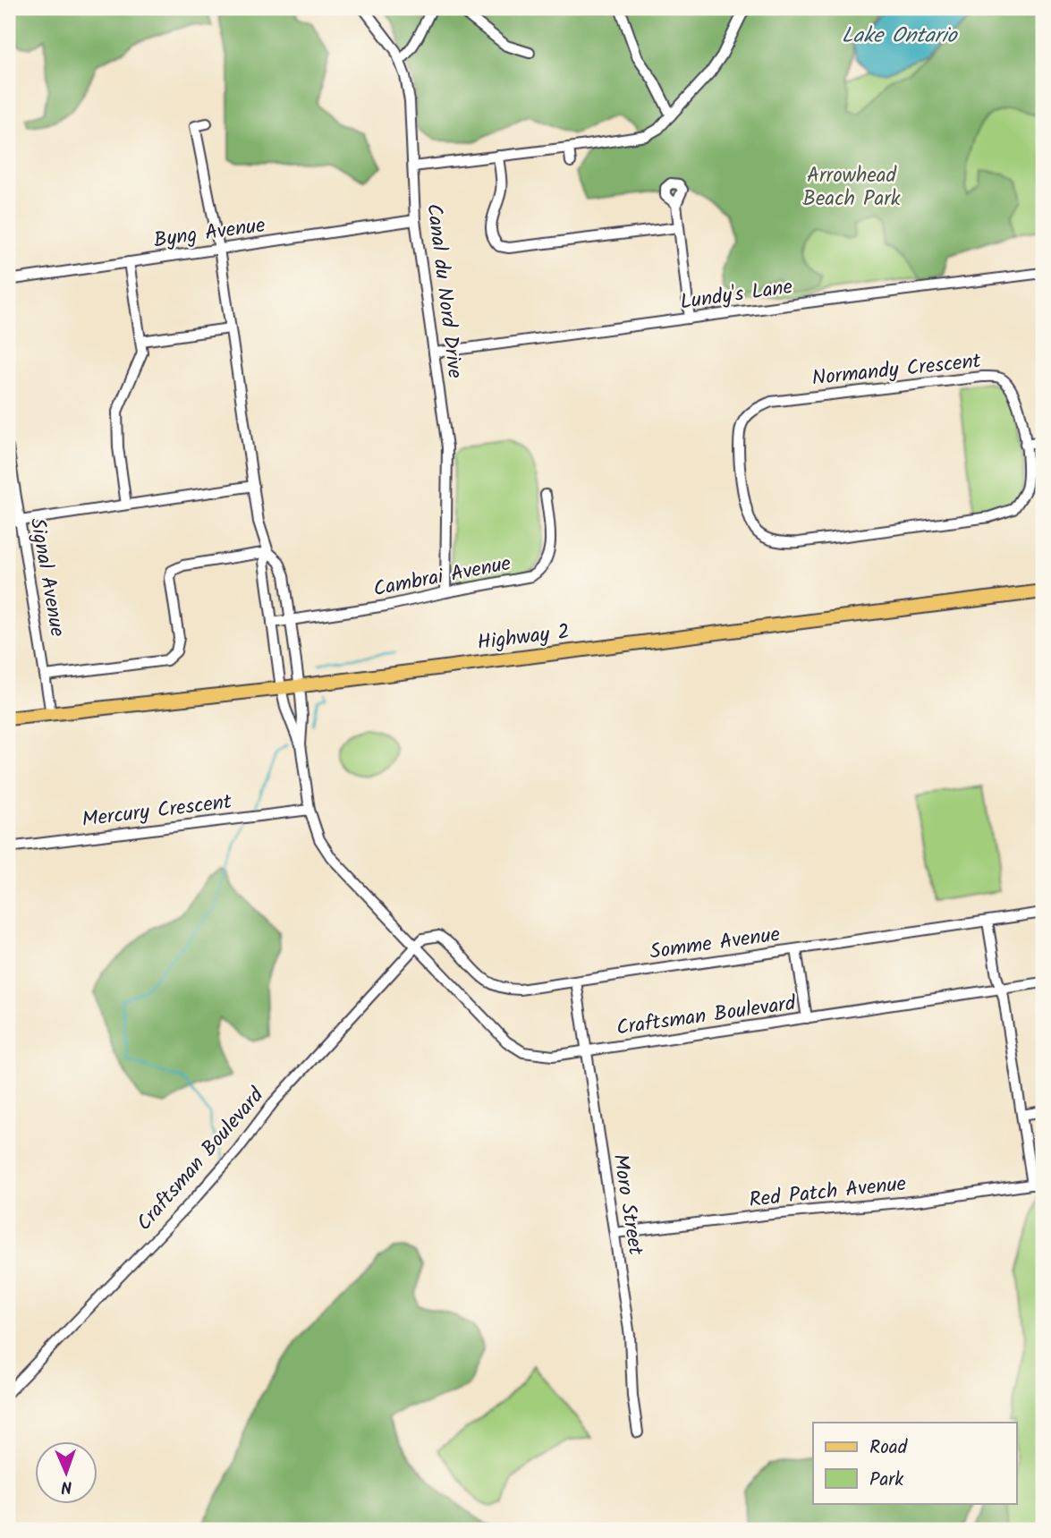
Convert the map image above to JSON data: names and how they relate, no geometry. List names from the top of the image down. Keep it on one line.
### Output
{"streets":{"main road":["Highway 2"],"street":["Byng Avenue","Canal du Nord Drive","Lundy's Lane","Normandy Crescent","Cambrai Avenue","Signal Avenue","Mercury Crescent","Somme Avenue","Craftsman Boulevard","Red Patch Avenue","Moro Street"]},"crossings":[["Byng Avenue","Canal du Nord Drive"],["Canal du Nord Drive","Lundy's Lane"],["Canal du Nord Drive","Cambrai Avenue"],["Cambrai Avenue","Craftsman Boulevard"],["Signal Avenue","Highway 2"],["Highway 2","Craftsman Boulevard"],["Mercury Crescent","Craftsman Boulevard"],["Somme Avenue","Craftsman Boulevard"],["Somme Avenue","Moro Street"],["Craftsman Boulevard","Moro Street"],["Red Patch Avenue","Moro Street"]],"water":["Lake Ontario"],"parks":["Arrowhead Beach Park"],"legend":["Road","Park"],"north":"bottom"}
